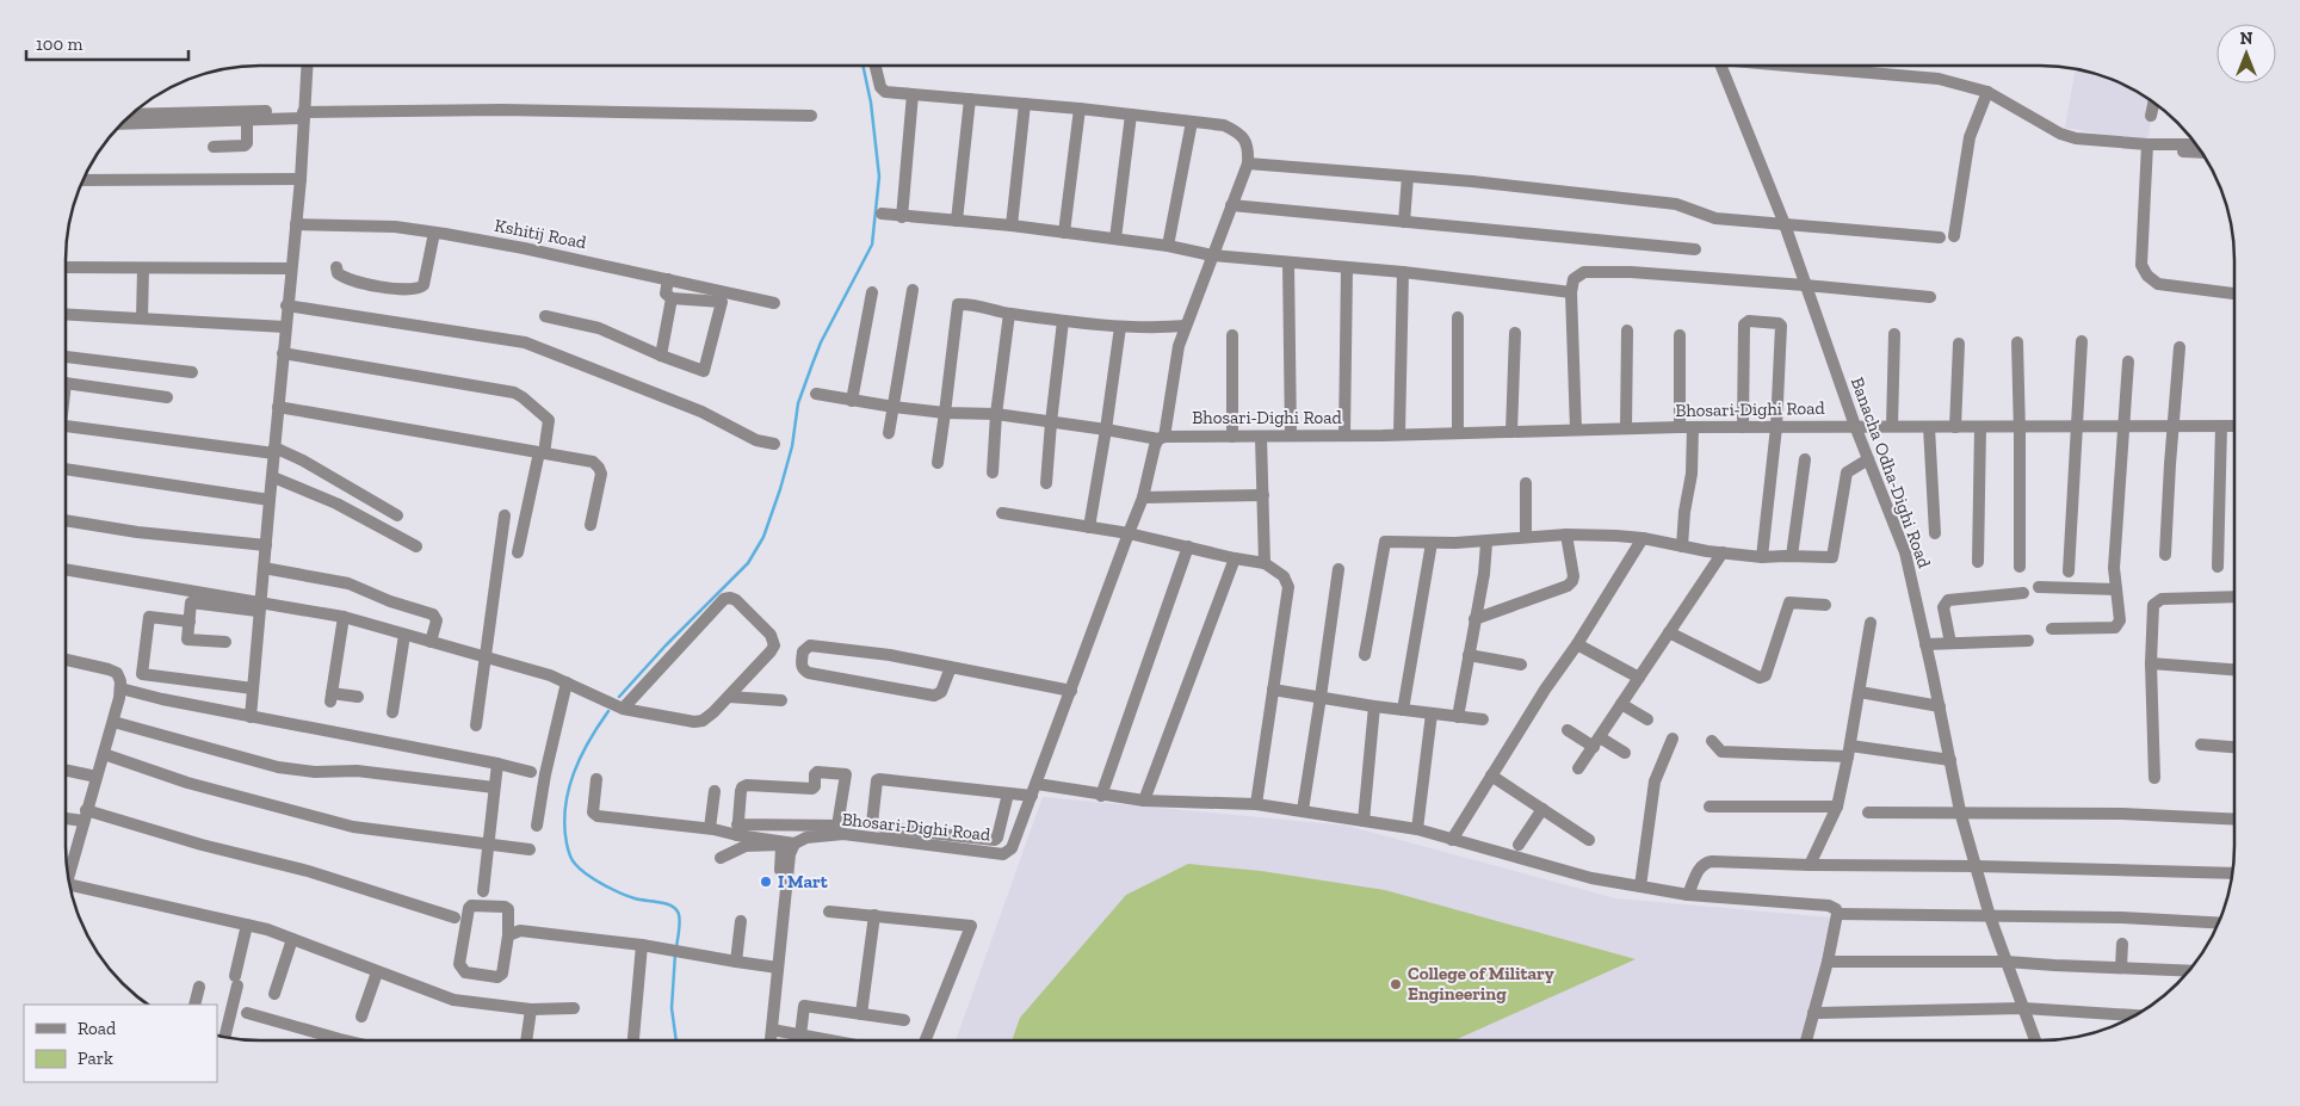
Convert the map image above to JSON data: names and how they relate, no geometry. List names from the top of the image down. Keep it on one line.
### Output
{"streets":{"street":["Kshitij Road","Bhosari-Dighi Road","Banacha Odha-Dighi Road"]},"crossings":[["Bhosari-Dighi Road","Banacha Odha-Dighi Road"]],"places":["I Mart","College of Military Engineering"],"legend":["Road","Park"],"scale_bar":"100 m","north":"top"}
